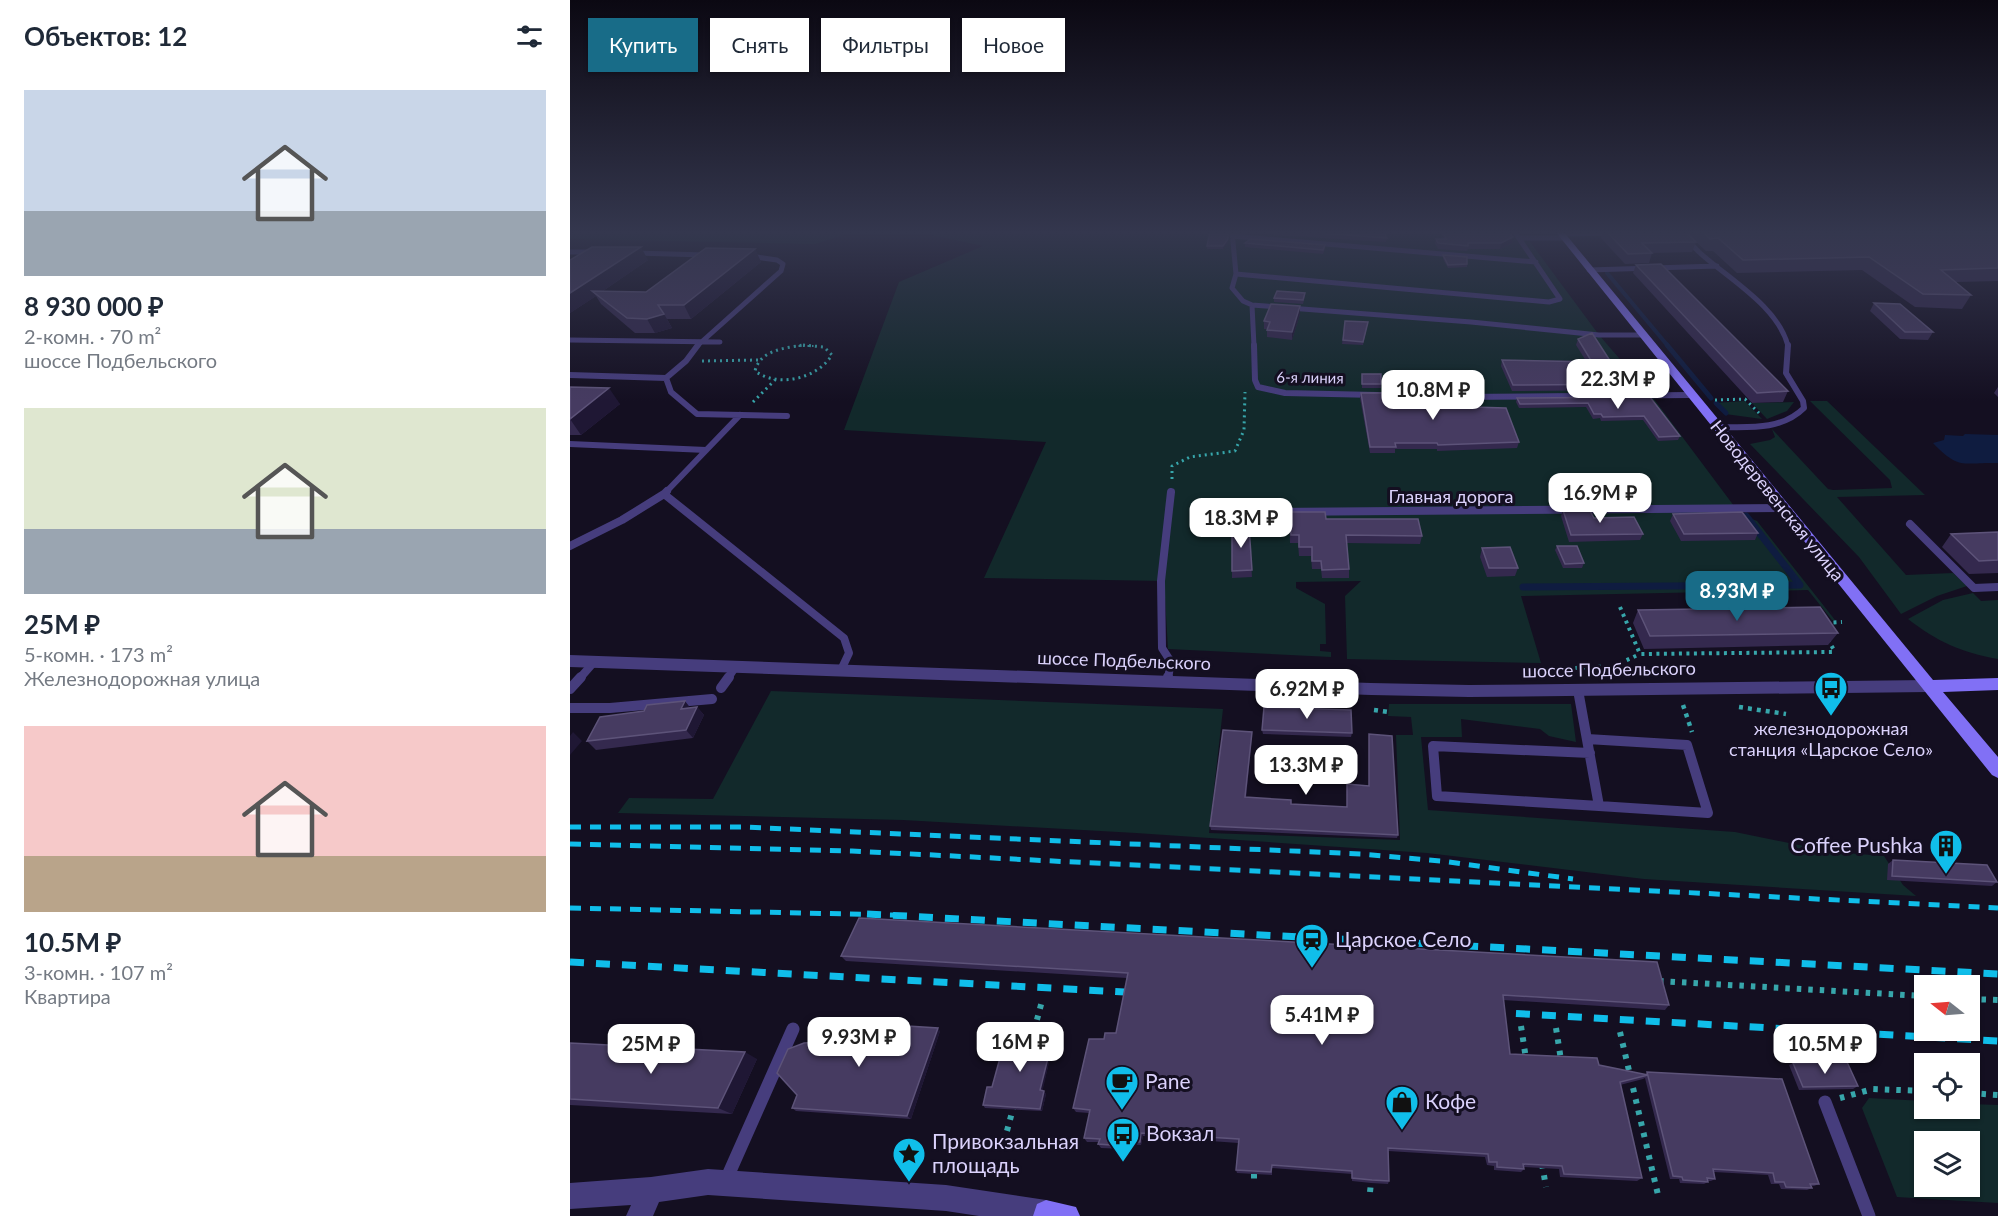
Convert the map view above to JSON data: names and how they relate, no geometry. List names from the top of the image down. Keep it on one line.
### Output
{"streets":{"main road":["Новодеревенская улица"],"street":["шоссе Подбельского"],"lane":["6-я линия","Главная дорога"]},"crossings":[["Главная дорога","Новодеревенская улица"],["Новодеревенская улица","шоссе Подбельского"]],"places":{"bus stop":["железнодорожная станция «Царское Село»","Вокзал"],"building":["Coffee Pushka"],"station":["Царское Село"],"cafe":["Pane"],"shop":["Кофе"],"place":["Привокзальная площадь"]},"north":"left","page":{"heading":"Объектов: 12","chip":["Купить","Снять","Фильтры","Новое"],"list":[{"name":"8 930 000 ₽","note":"2-комн. · 70 m² · шоссе Подбельского"},{"name":"25M ₽","note":"5-комн. · 173 m² · Железнодорожная улица"},{"name":"10.5M ₽","note":"3-комн. · 107 m² · Квартира"}],"price":["22.3M ₽","10.8M ₽","16.9M ₽","18.3M ₽","8.93M ₽","6.92M ₽","13.3M ₽","5.41M ₽","9.93M ₽","16M ₽","25M ₽","10.5M ₽"]}}
